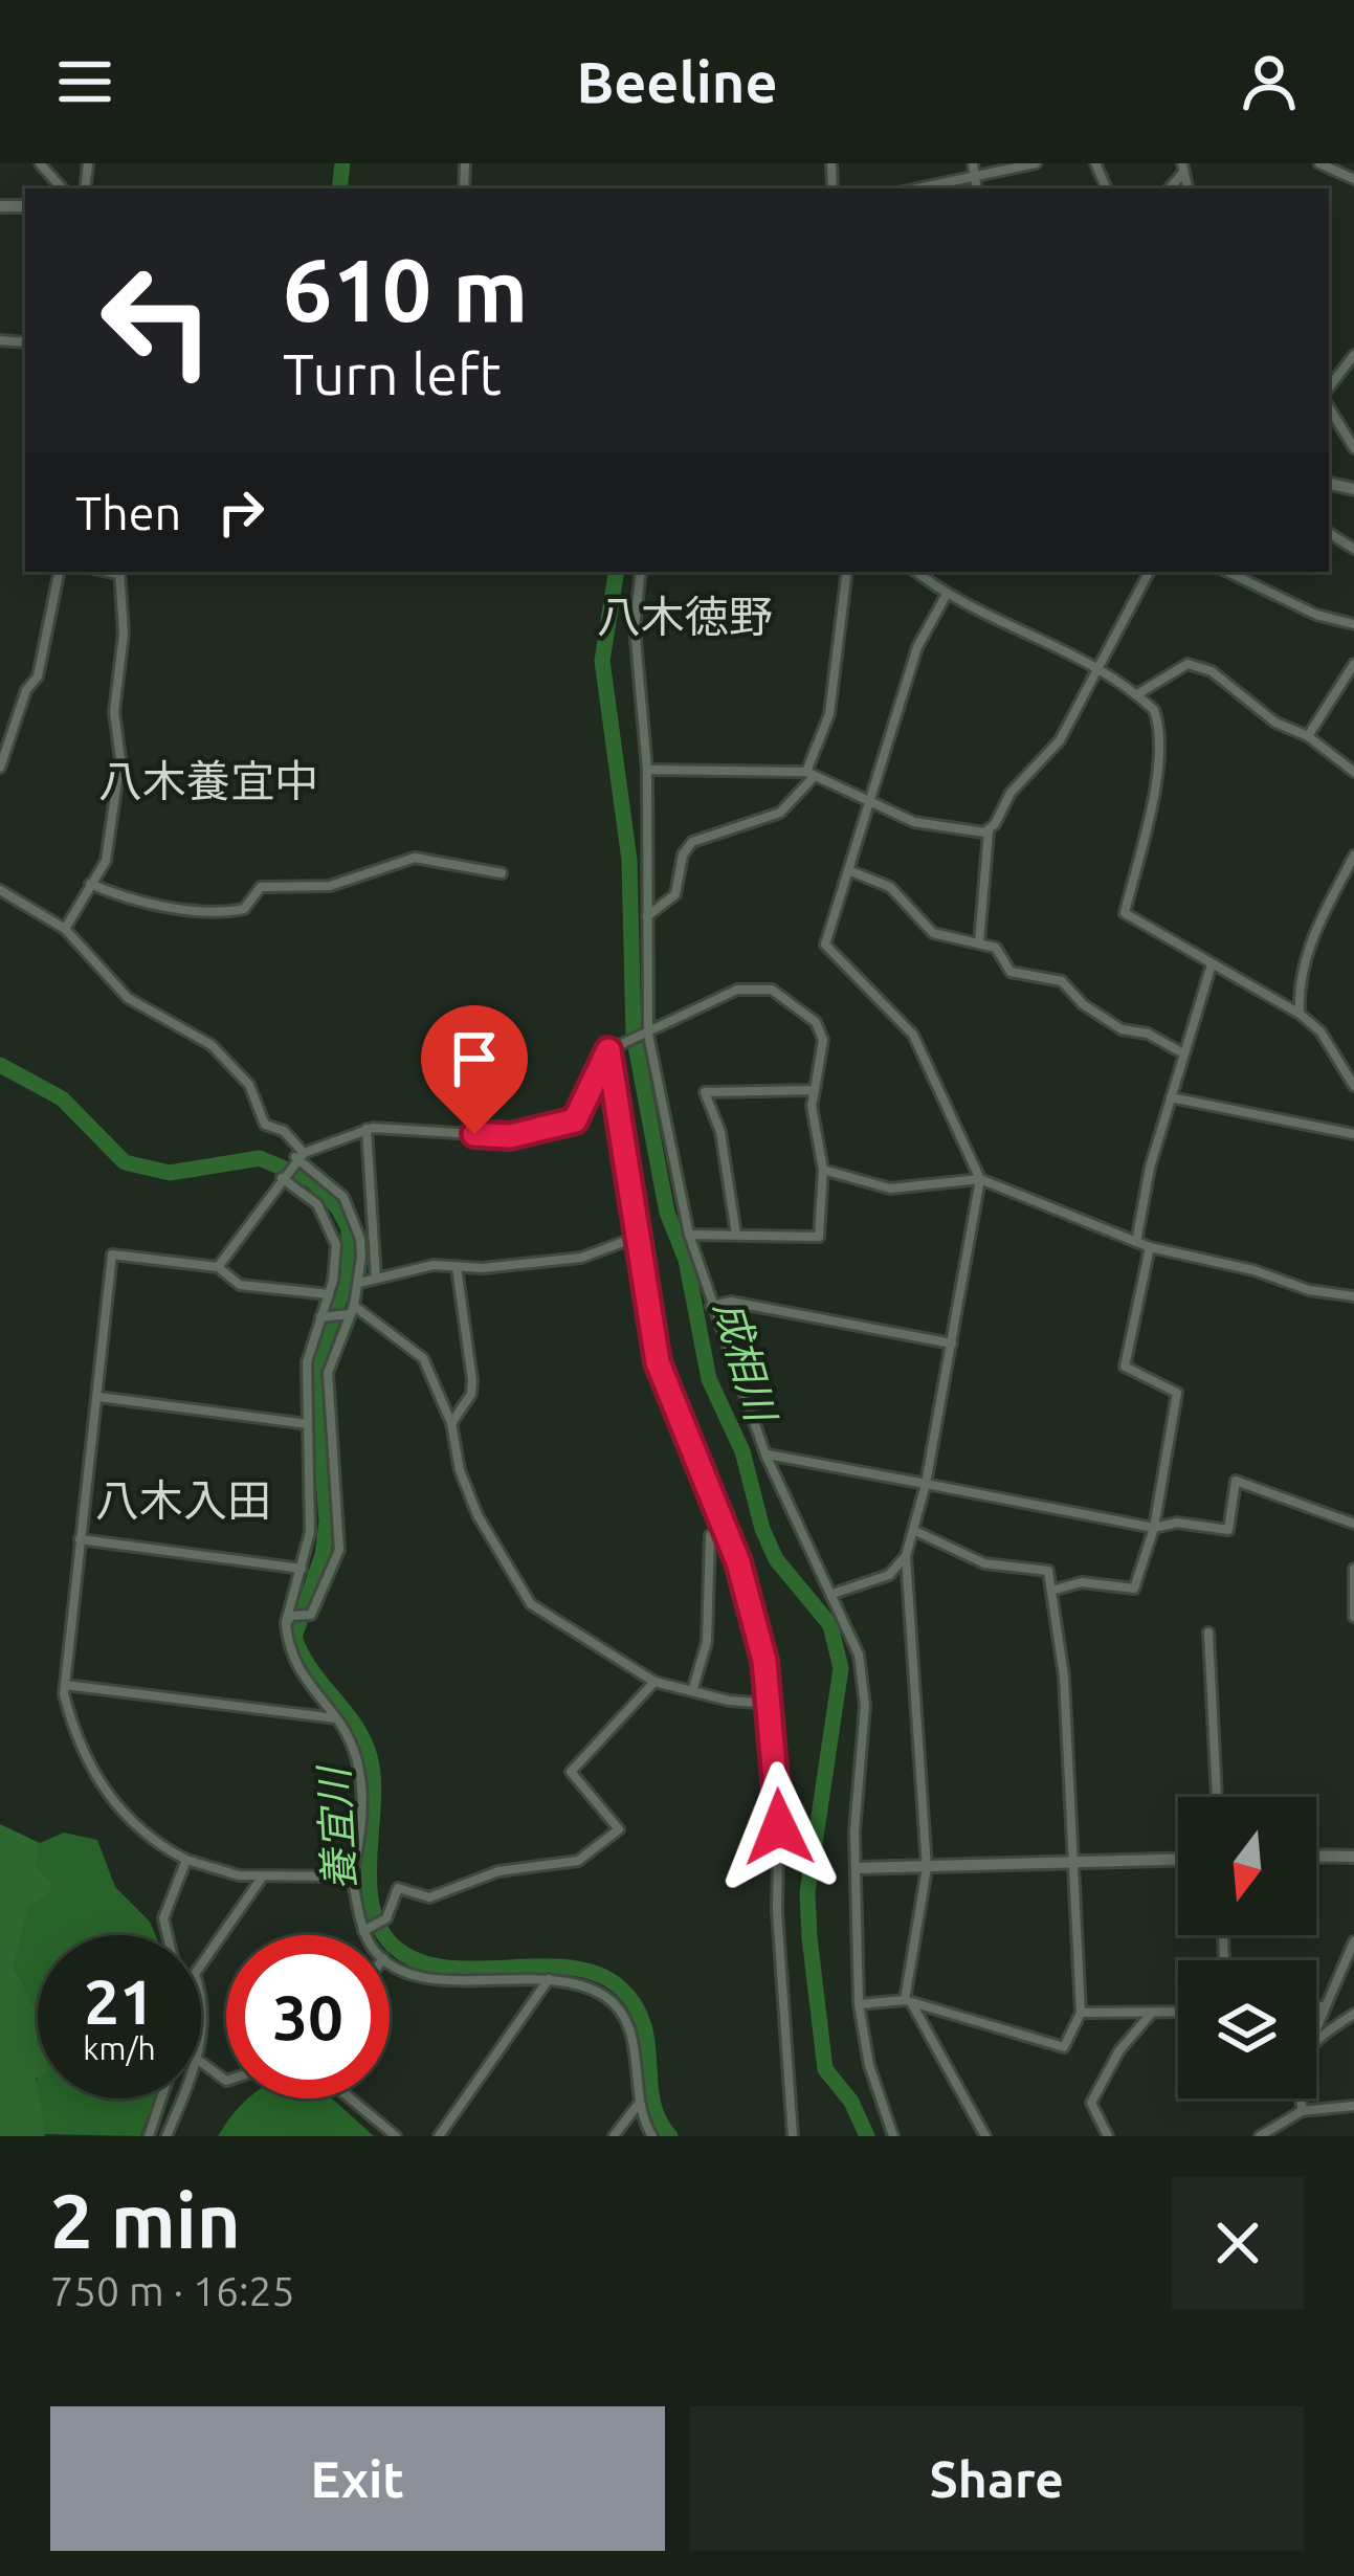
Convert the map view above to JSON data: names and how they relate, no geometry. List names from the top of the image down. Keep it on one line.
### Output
{"districts":["八木徳野","八木養宜中","八木入田"],"water":["成相川","養宜川"],"north":"bottom","page":{"header":"Beeline","turn":["610 m","Turn left"],"then":"Then","speed":"21 km/h","limit":"30","heading":["2 min","750 m · 16:25"],"buttons":["Exit","Share"]}}
